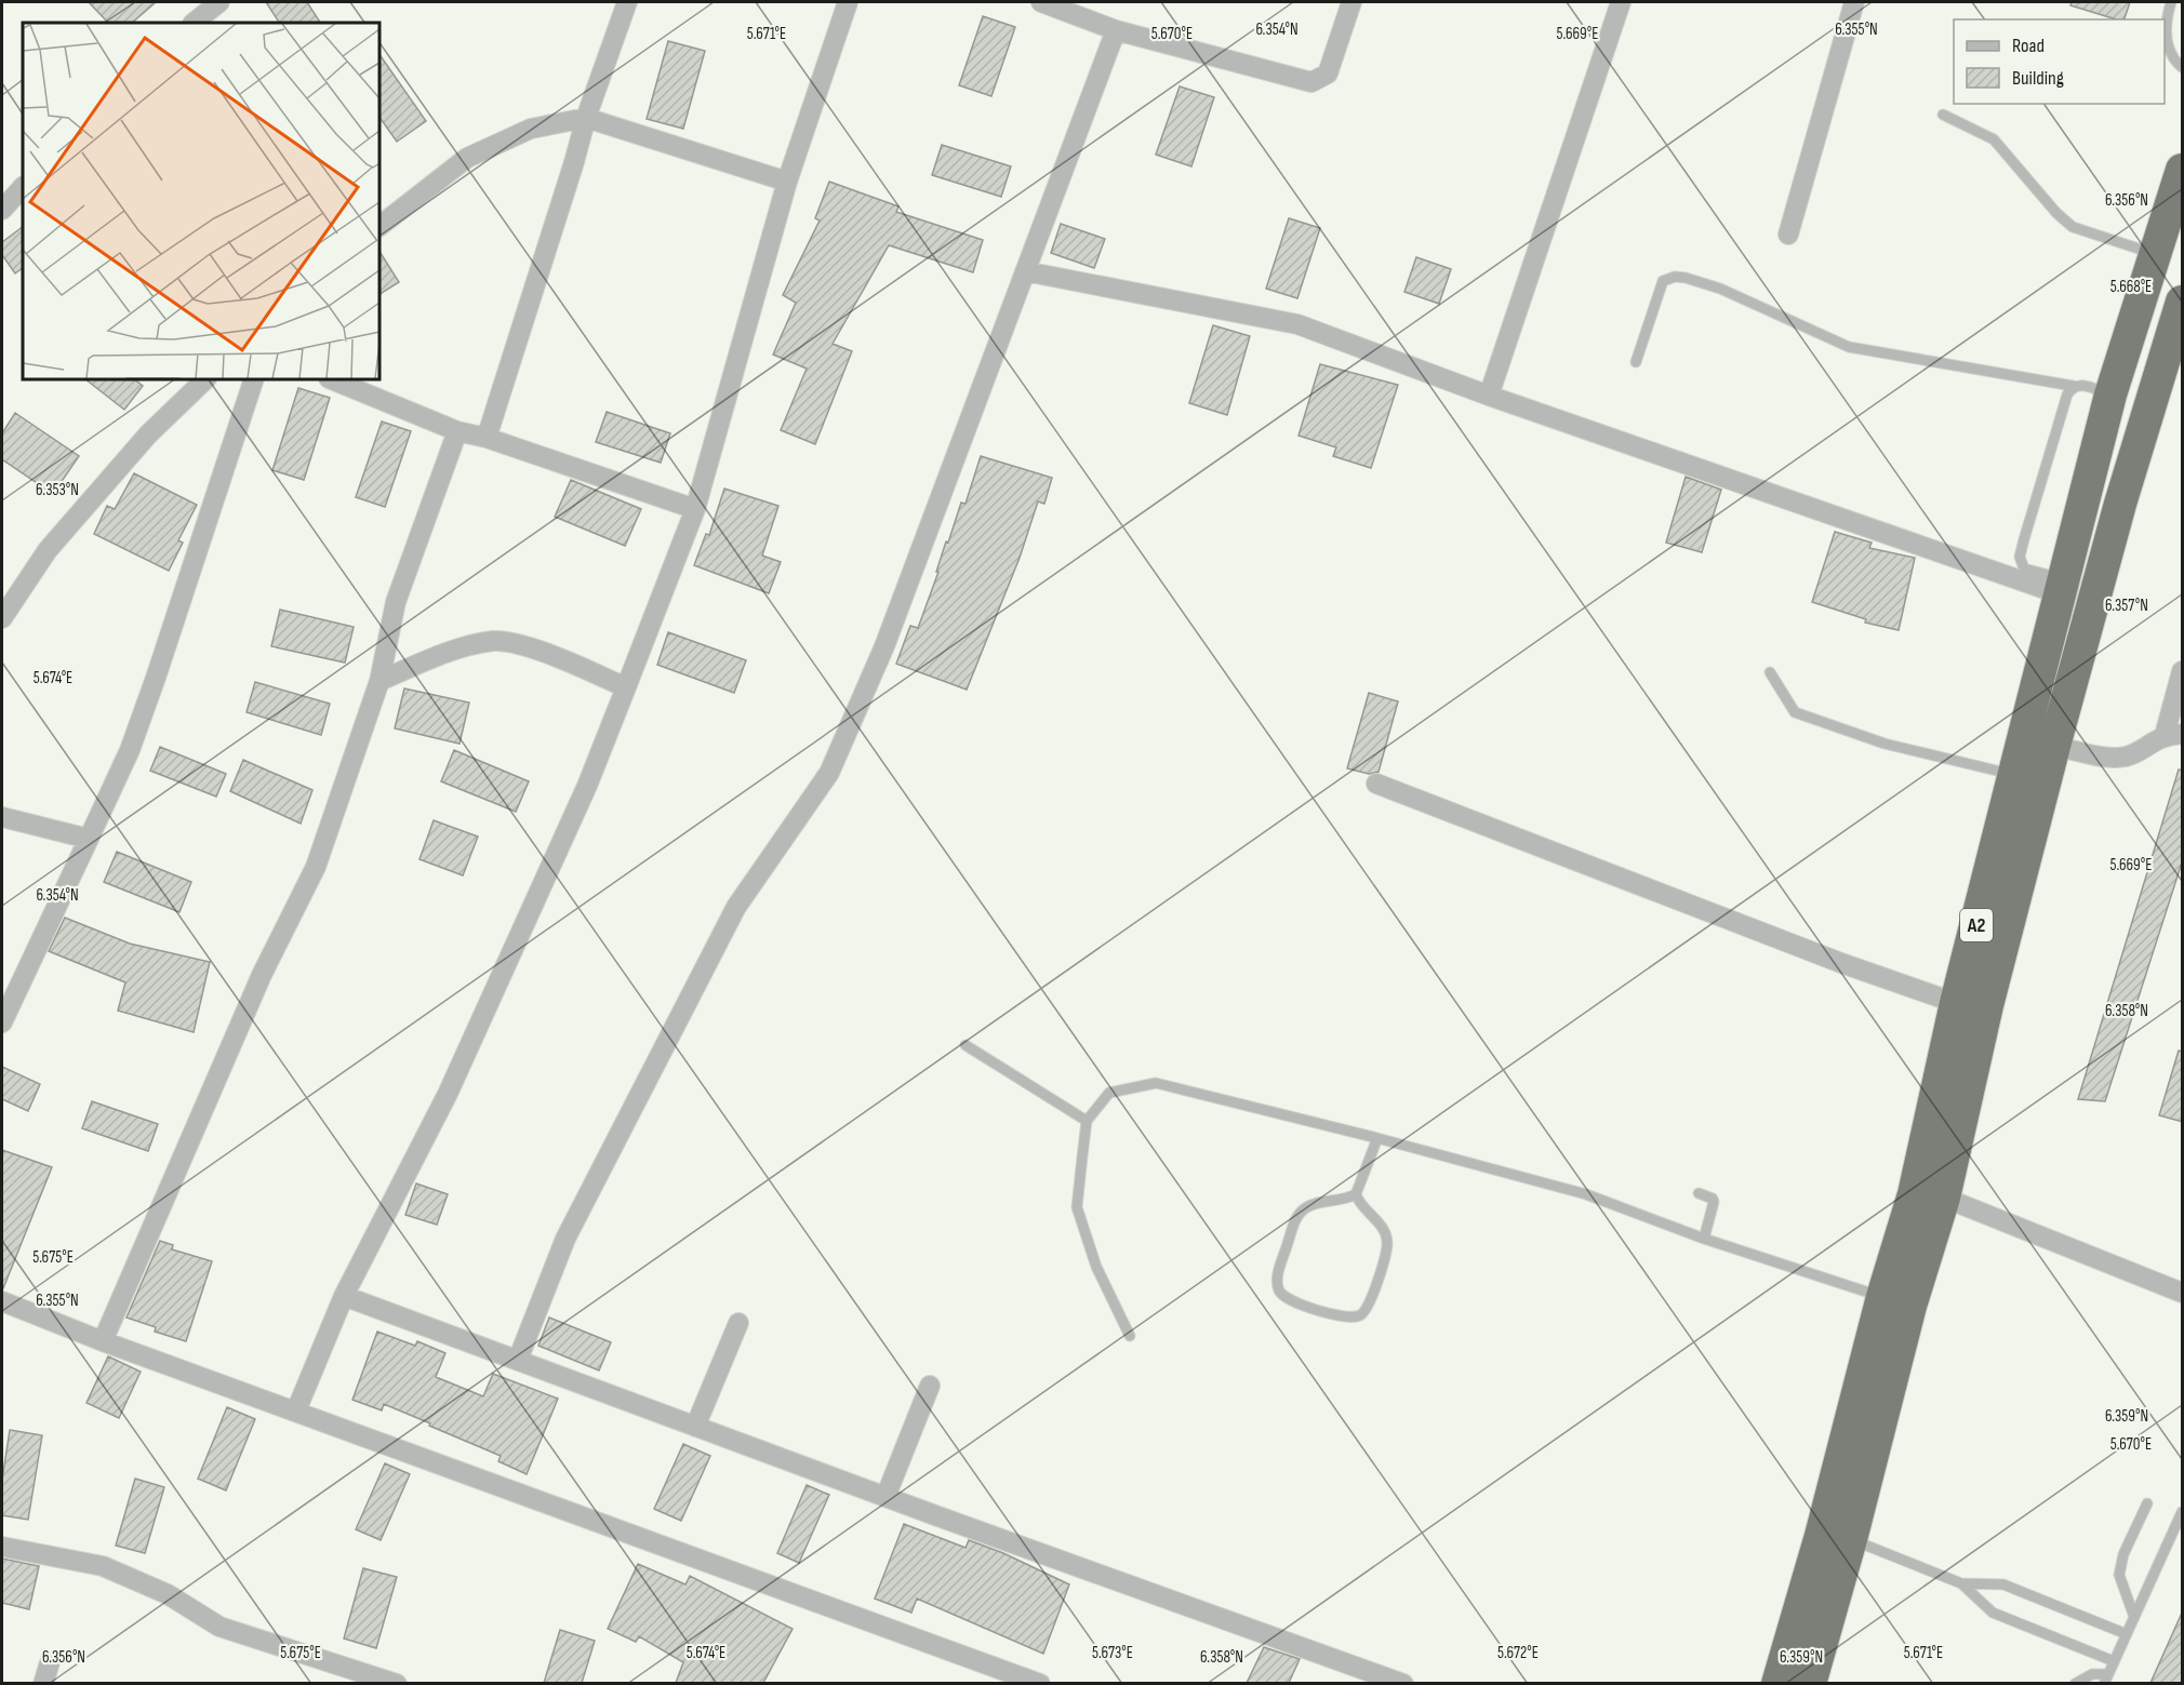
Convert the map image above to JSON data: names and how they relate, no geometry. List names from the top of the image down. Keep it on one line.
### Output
{"streets":{"highway":["A2"]},"legend":["Road","Building"],"coordinates":["6.354°N","6.355°N","5.671°E","5.670°E","5.669°E","6.356°N","5.668°E","6.353°N","6.357°N","5.674°E","6.358°N","5.675°E","6.359°N","5.673°E","5.672°E"]}
